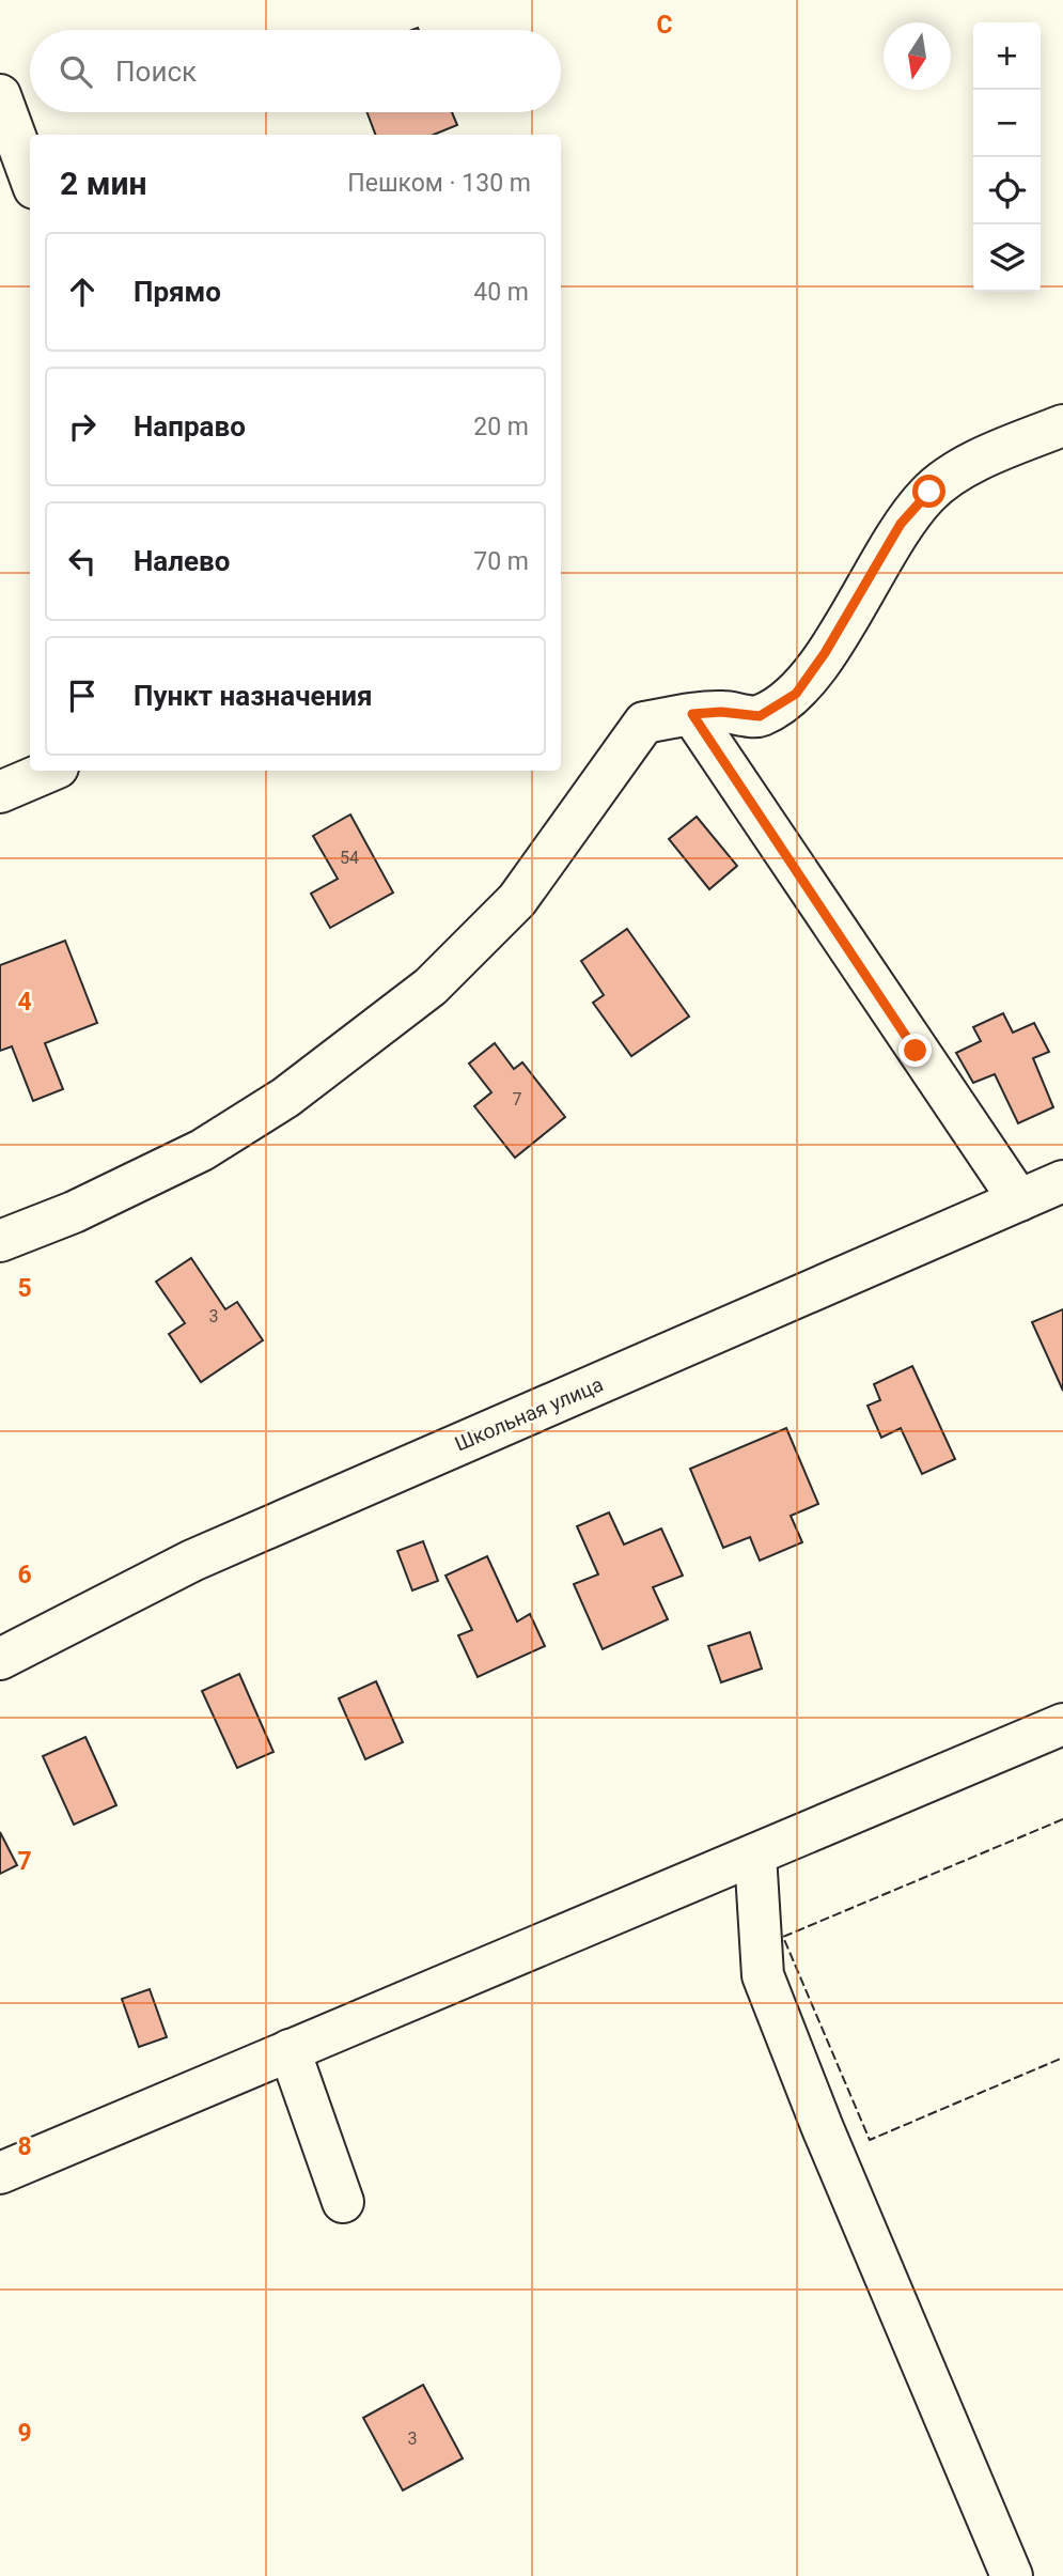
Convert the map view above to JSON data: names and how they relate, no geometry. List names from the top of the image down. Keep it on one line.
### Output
{"streets":{"street":["Школьная улица"]},"house_numbers":["54","7","3","3"],"north":"bottom","page":{"map_buttons":["+","−"],"search":"Поиск","heading":["2 мин","Пешком · 130 m"],"list":[["Прямо","40 m"],["Направо","20 m"],["Налево","70 m"],"Пункт назначения"]},"grid":{"columns":["C"],"rows":["4","5","6","7","8","9"]}}
